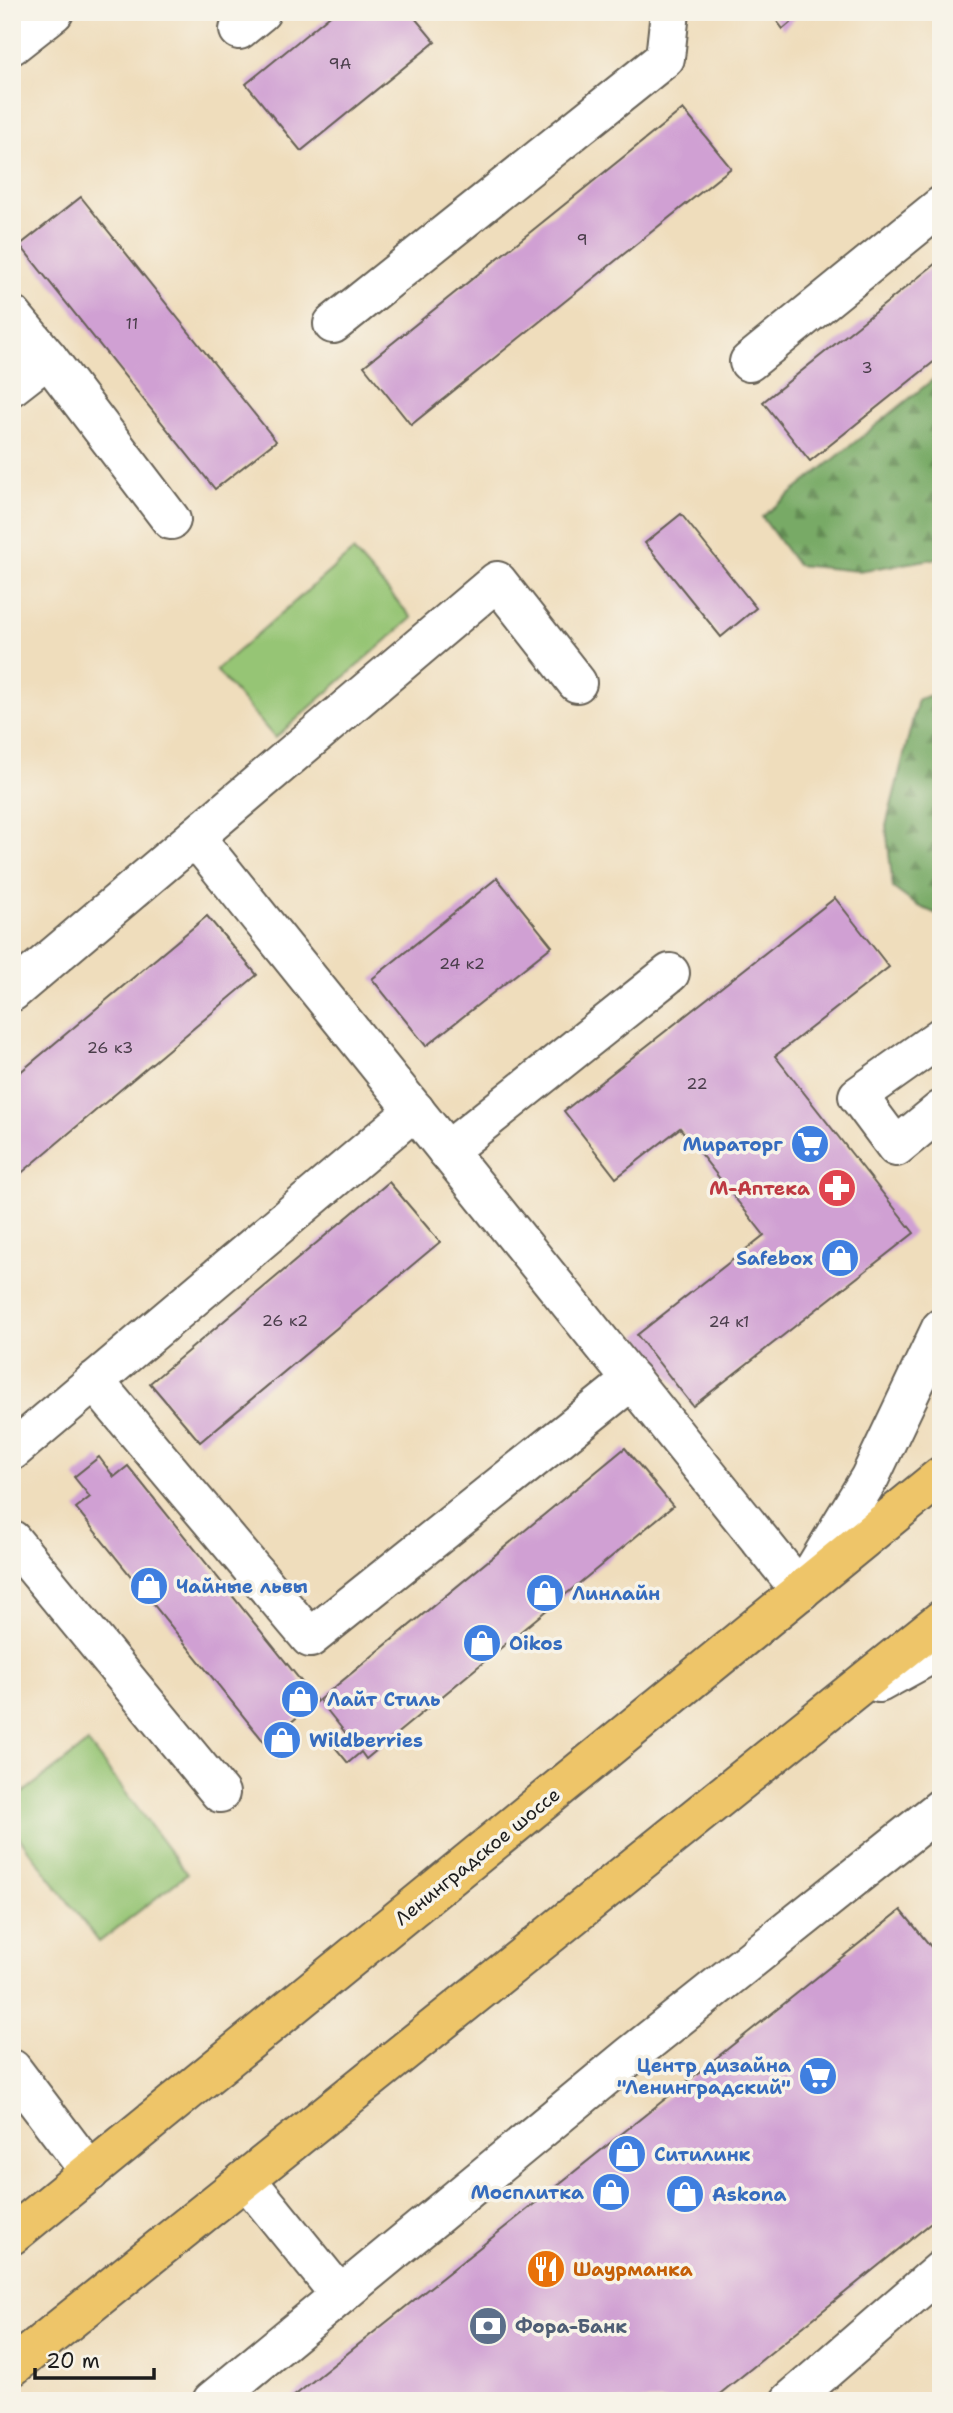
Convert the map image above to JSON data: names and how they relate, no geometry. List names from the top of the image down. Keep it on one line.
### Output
{"streets":{"main road":["Ленинградское шоссе"]},"places":{"supermarket":["Мираторг","Центр дизайна \"Ленинградский\""],"pharmacy":["М-Аптека"],"shop":["Safebox","Чайные львы","Линлайн","Oikos","Лайт Стиль","Wildberries","Ситилинк","Мосплитка","Askona"],"restaurant":["Шаурманка"],"bank":["Фора-Банк"]},"house_numbers":["9А","9","11","3","24 к2","26 к3","22","26 к2","24 к1"],"scale_bar":"20 m"}
